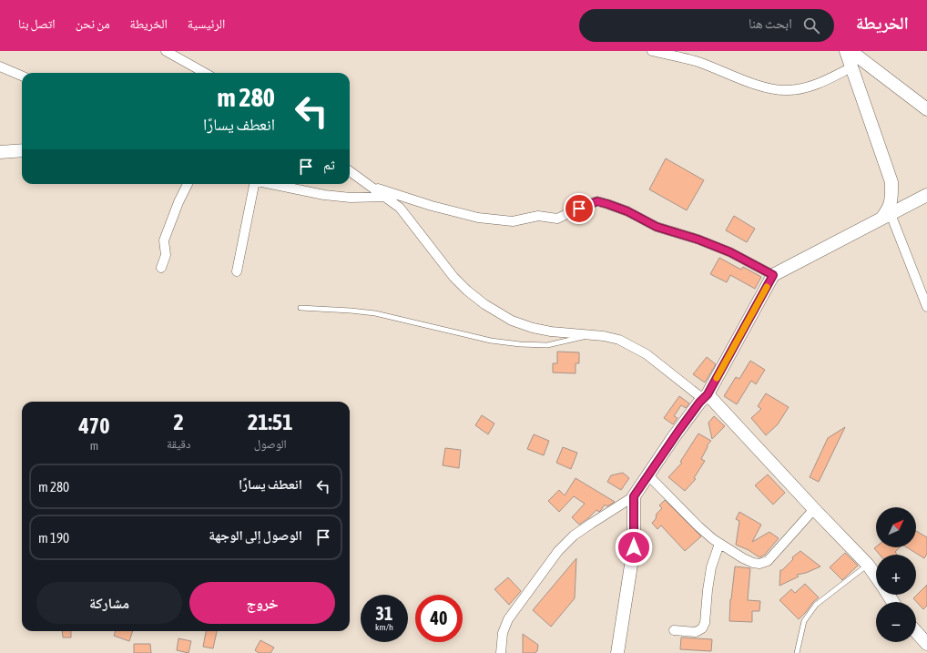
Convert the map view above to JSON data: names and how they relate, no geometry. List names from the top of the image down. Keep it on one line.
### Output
{"north":"top right","page":{"header":"الخريطة","search":"ابحث هنا","nav":["الرئيسية","الخريطة","من نحن","اتصل بنا"],"turn":["280 m","انعطف يسارًا"],"then":"ثم","eta":["21:51","الوصول","2","دقيقة","470","m"],"list":[{"name":"انعطف يسارًا","value":"280 m"},{"name":"الوصول إلى الوجهة","value":"190 m"}],"map_buttons":["+","−"],"buttons":["خروج","مشاركة"],"speed":"31 km/h","limit":"40"}}
